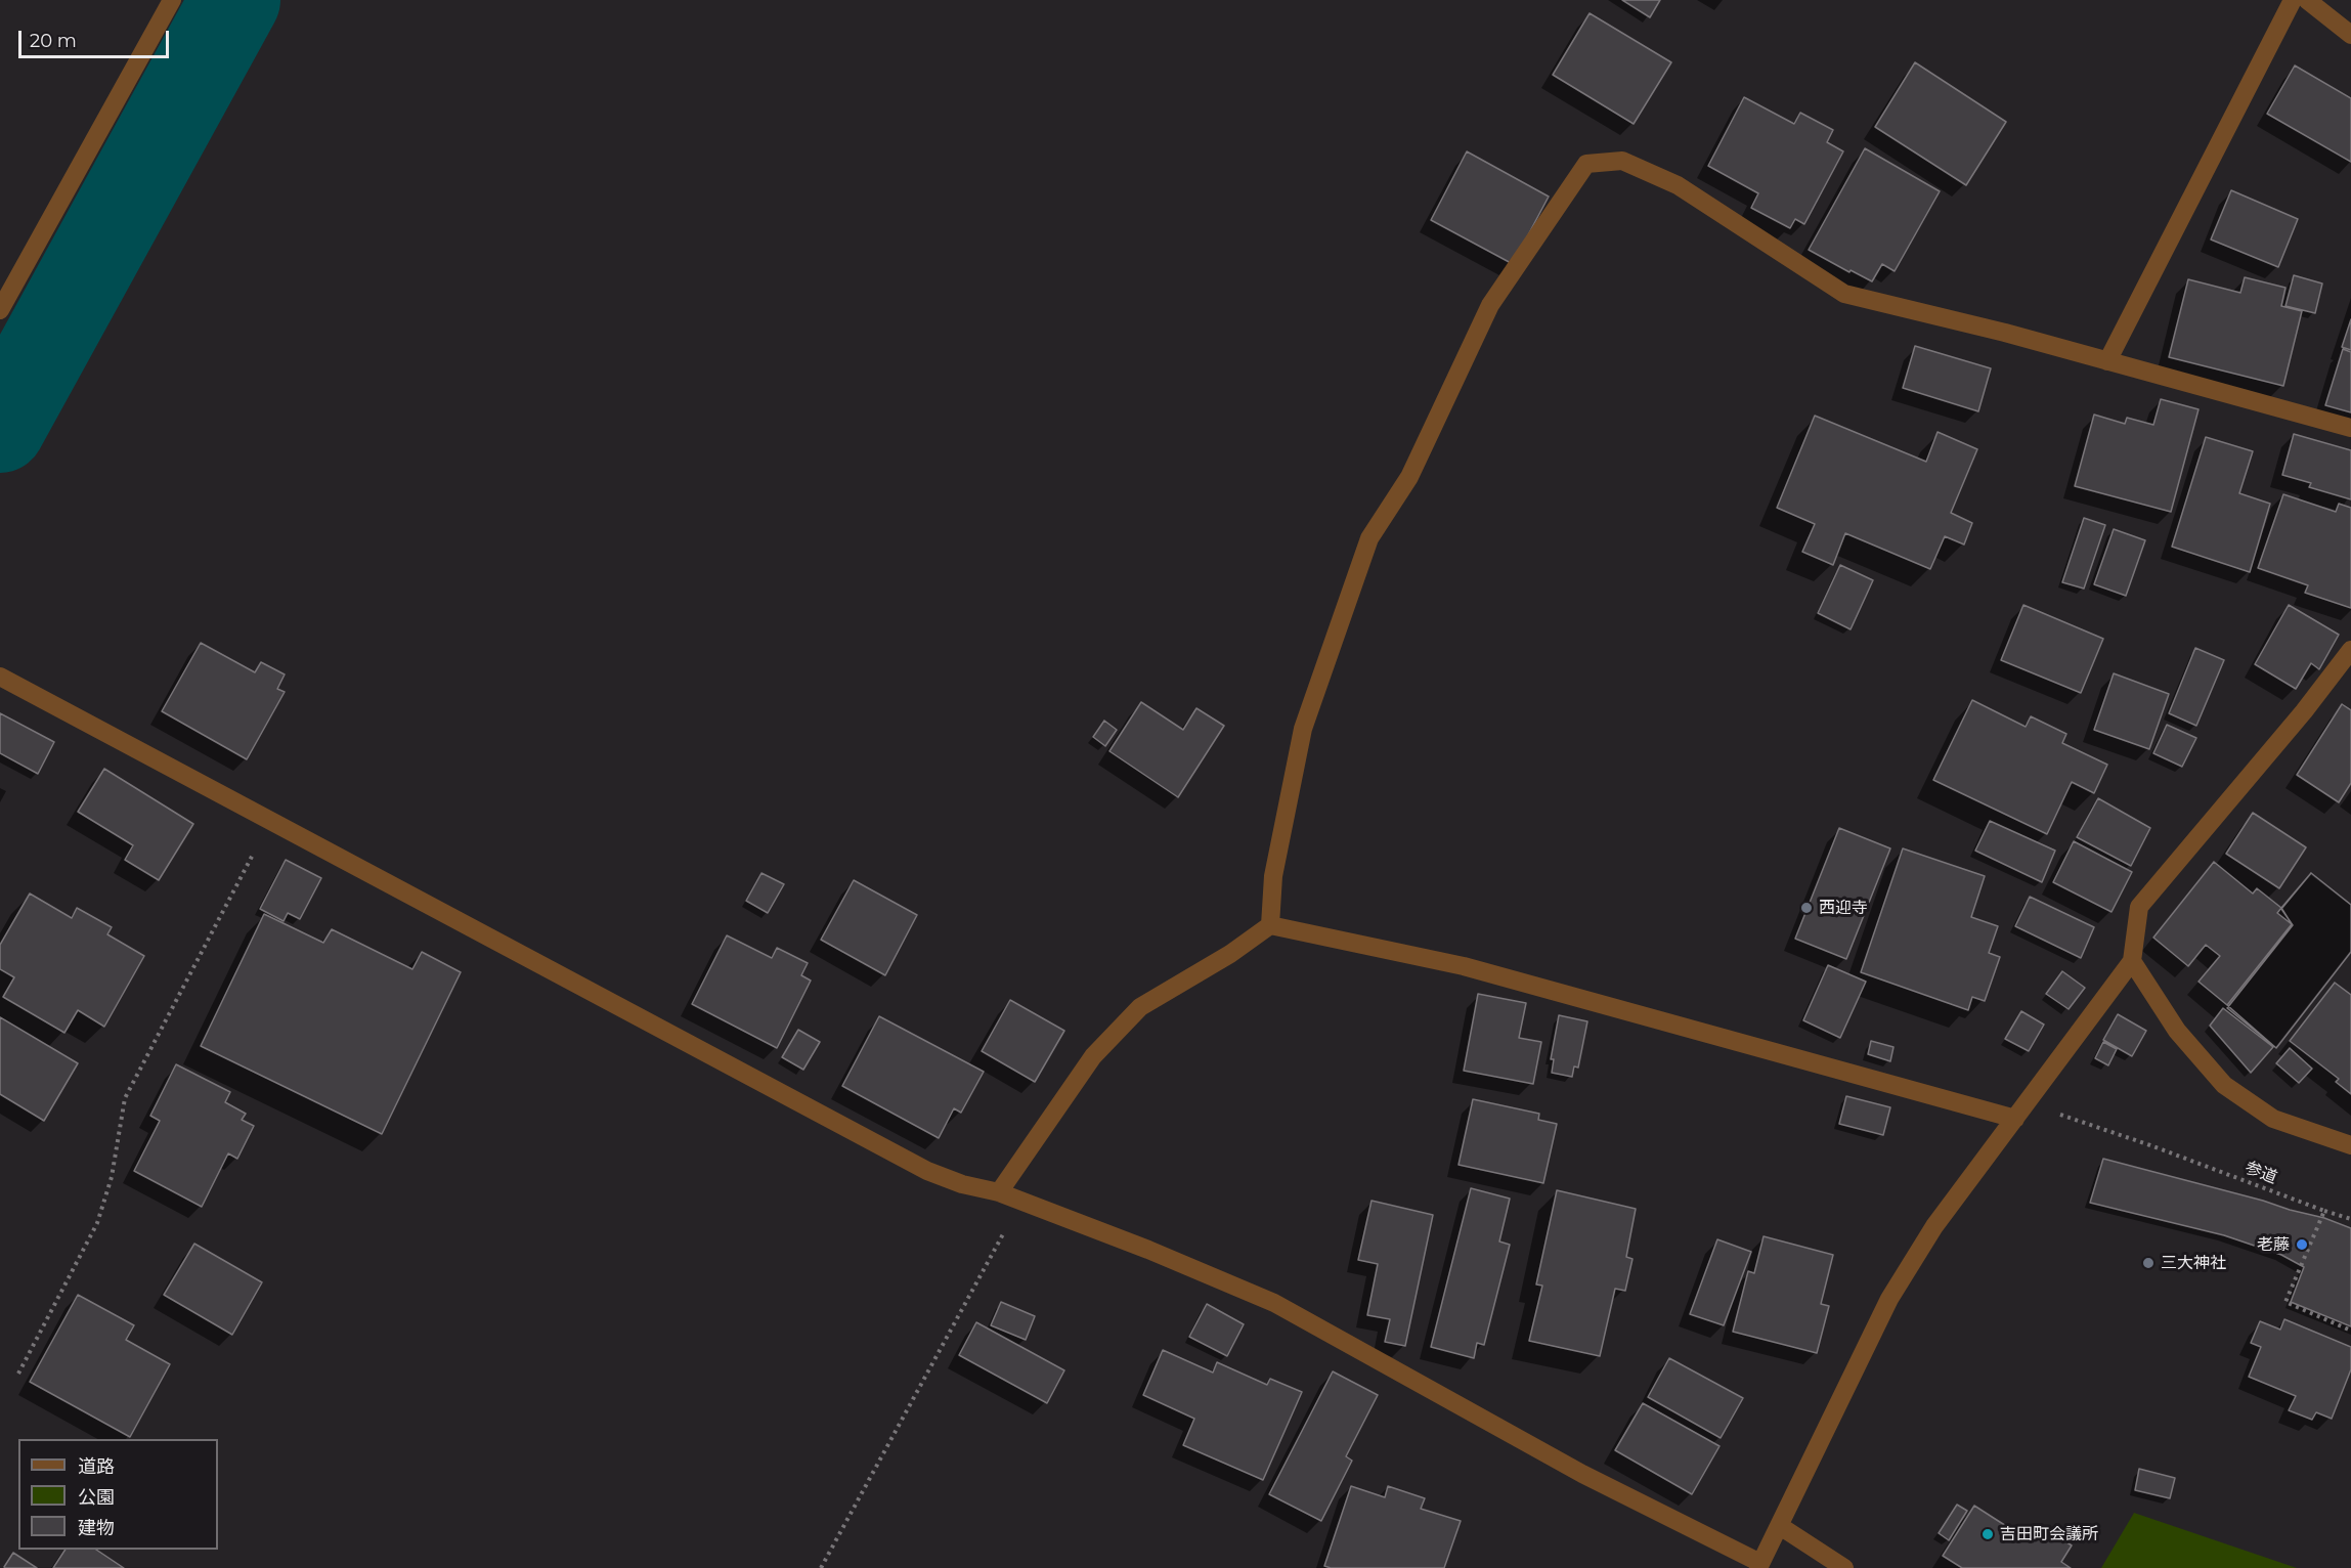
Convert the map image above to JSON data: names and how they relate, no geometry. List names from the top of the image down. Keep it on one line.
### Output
{"streets":{"path":["参道"]},"places":["西迎寺","老藤","三大神社","吉田町会議所"],"legend":["道路","公園","建物"],"scale_bar":"20 m"}
